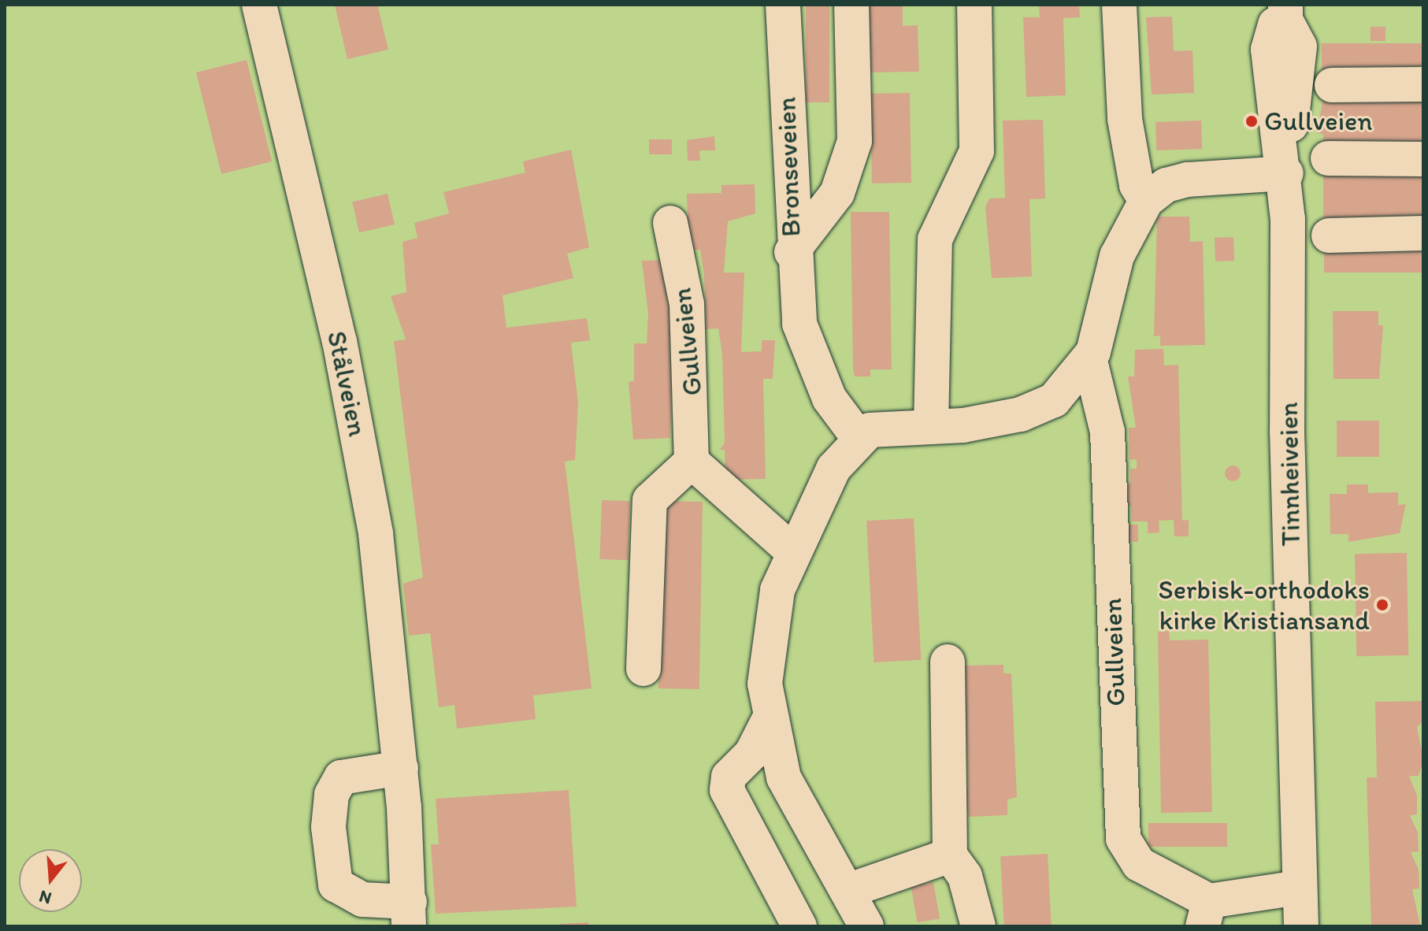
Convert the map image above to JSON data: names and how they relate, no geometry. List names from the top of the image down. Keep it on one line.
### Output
{"streets":{"street":["Bronseveien","Gullveien","Stålveien","Tinnheiveien"]},"crossings":[["Gullveien","Tinnheiveien"]],"places":["Gullveien","Serbisk-orthodoks kirke Kristiansand"],"north":"bottom"}
